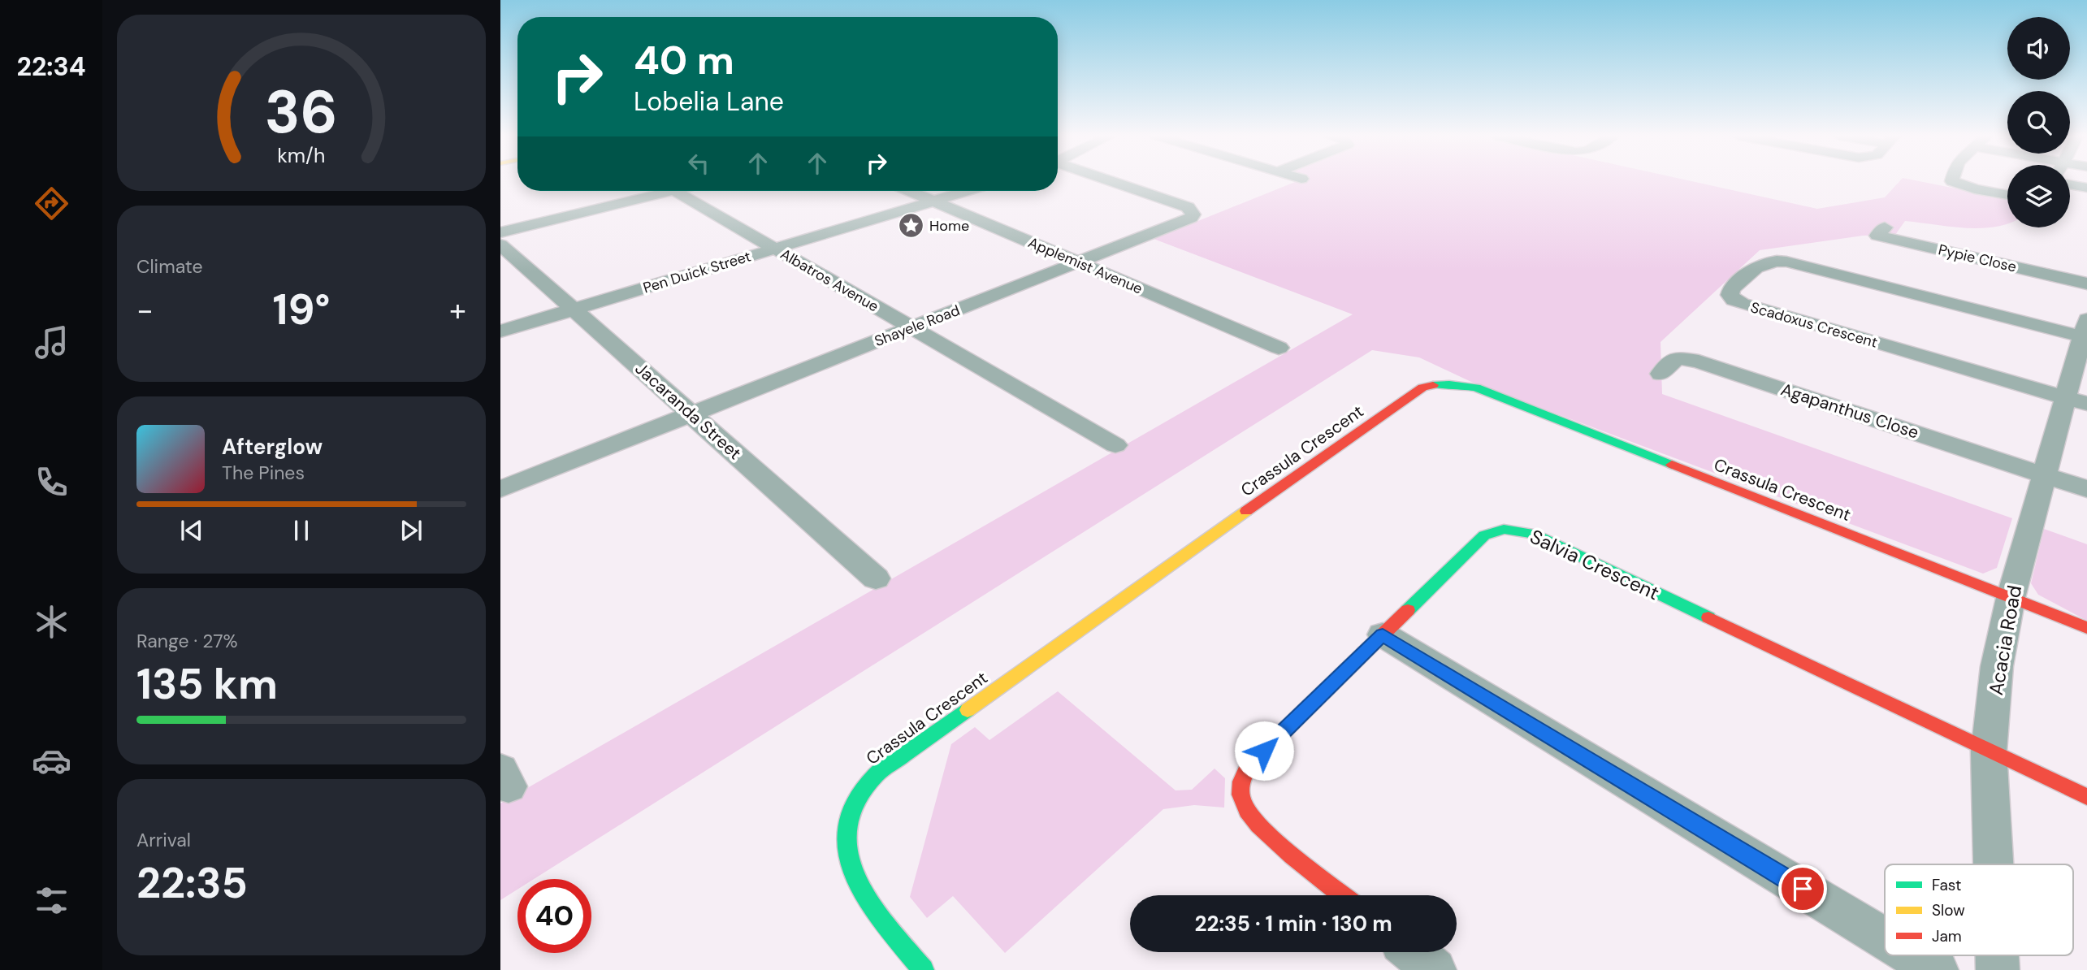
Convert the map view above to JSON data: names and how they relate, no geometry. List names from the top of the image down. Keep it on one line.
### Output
{"streets":{"street":["Pypie Close","Applemist Avenue","Pen Duick Street","Albatros Avenue","Scadoxus Crescent","Shayele Road","Jacaranda Street","Agapanthus Close","Crassula Crescent","Salvia Crescent","Acacia Road"]},"crossings":[["Applemist Avenue","Pen Duick Street"],["Applemist Avenue","Shayele Road"],["Pen Duick Street","Albatros Avenue"],["Pen Duick Street","Jacaranda Street"],["Albatros Avenue","Shayele Road"],["Scadoxus Crescent","Acacia Road"],["Shayele Road","Jacaranda Street"],["Agapanthus Close","Acacia Road"],["Crassula Crescent","Acacia Road"],["Salvia Crescent","Acacia Road"]],"places":{"place":["Home"]},"legend":["Fast","Slow","Jam"],"page":{"tabs":"22:34","turn":["40 m","Lobelia Lane"],"tile":["Climate",["Range · 27%","135 km"],["Arrival","22:35"]],"heat":["−","19°","+"],"song":["Afterglow","The Pines"],"limit":"40","trip":"22:35 · 1 min · 130 m","gauge":["36","km/h"]}}
